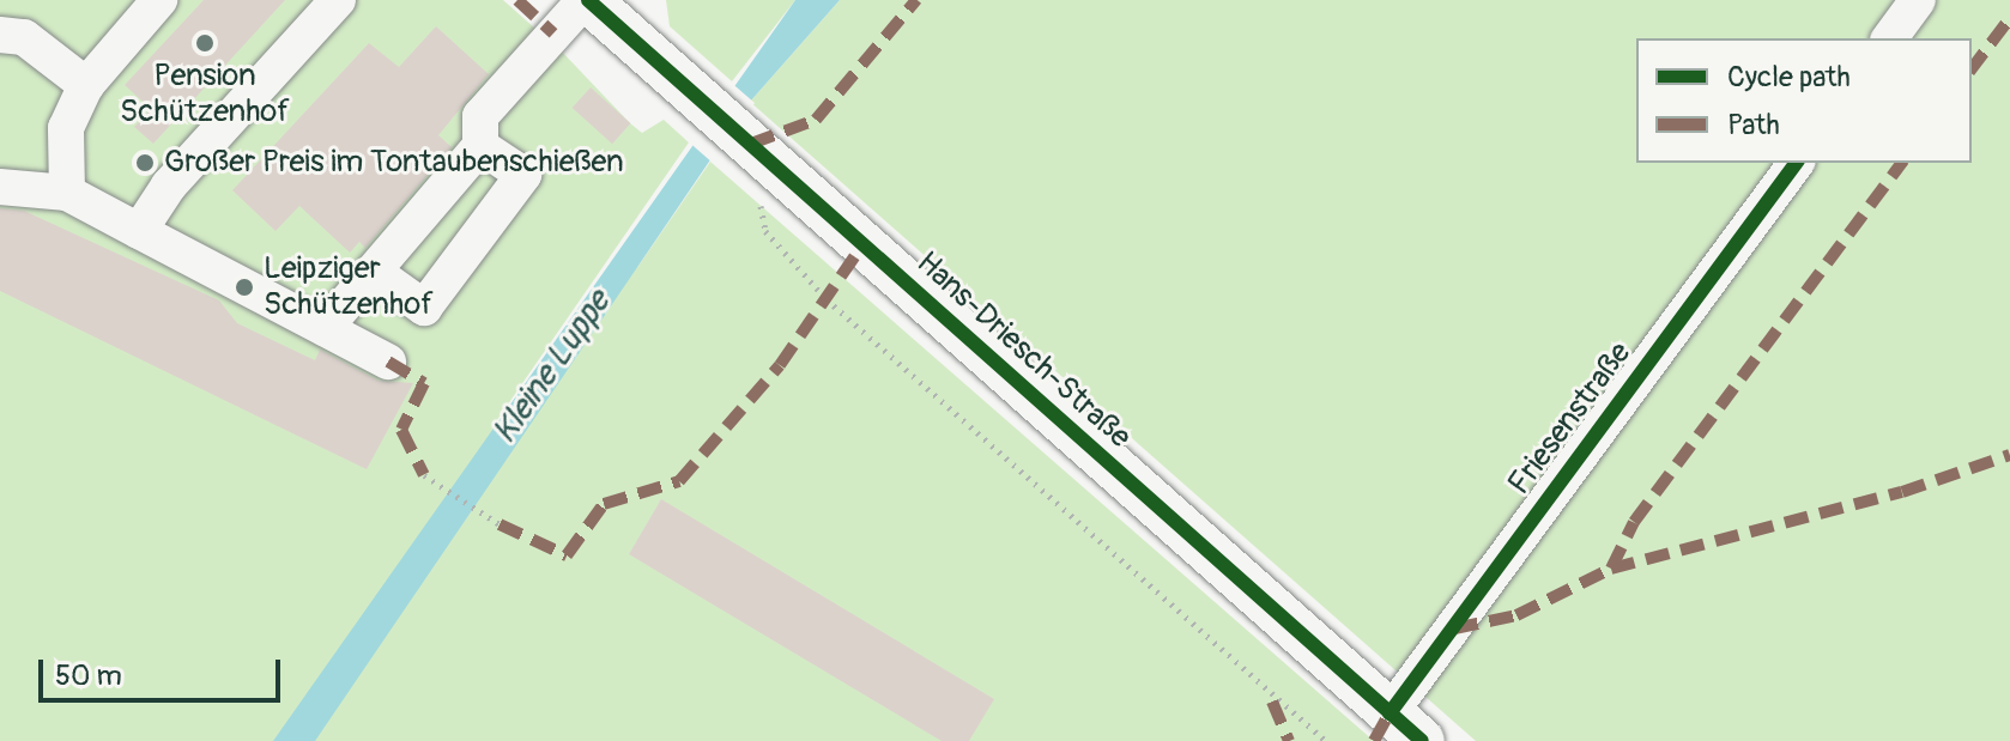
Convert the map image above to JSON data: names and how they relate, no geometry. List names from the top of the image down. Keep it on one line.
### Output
{"streets":{"main road":["Hans-Driesch-Straße"],"street":["Friesenstraße"]},"crossings":[["Hans-Driesch-Straße","Friesenstraße"]],"water":["Kleine Luppe"],"places":["Pension Schützenhof","Großer Preis im Tontaubenschießen","Leipziger Schützenhof"],"legend":["Cycle path","Path"],"scale_bar":"50 m"}
